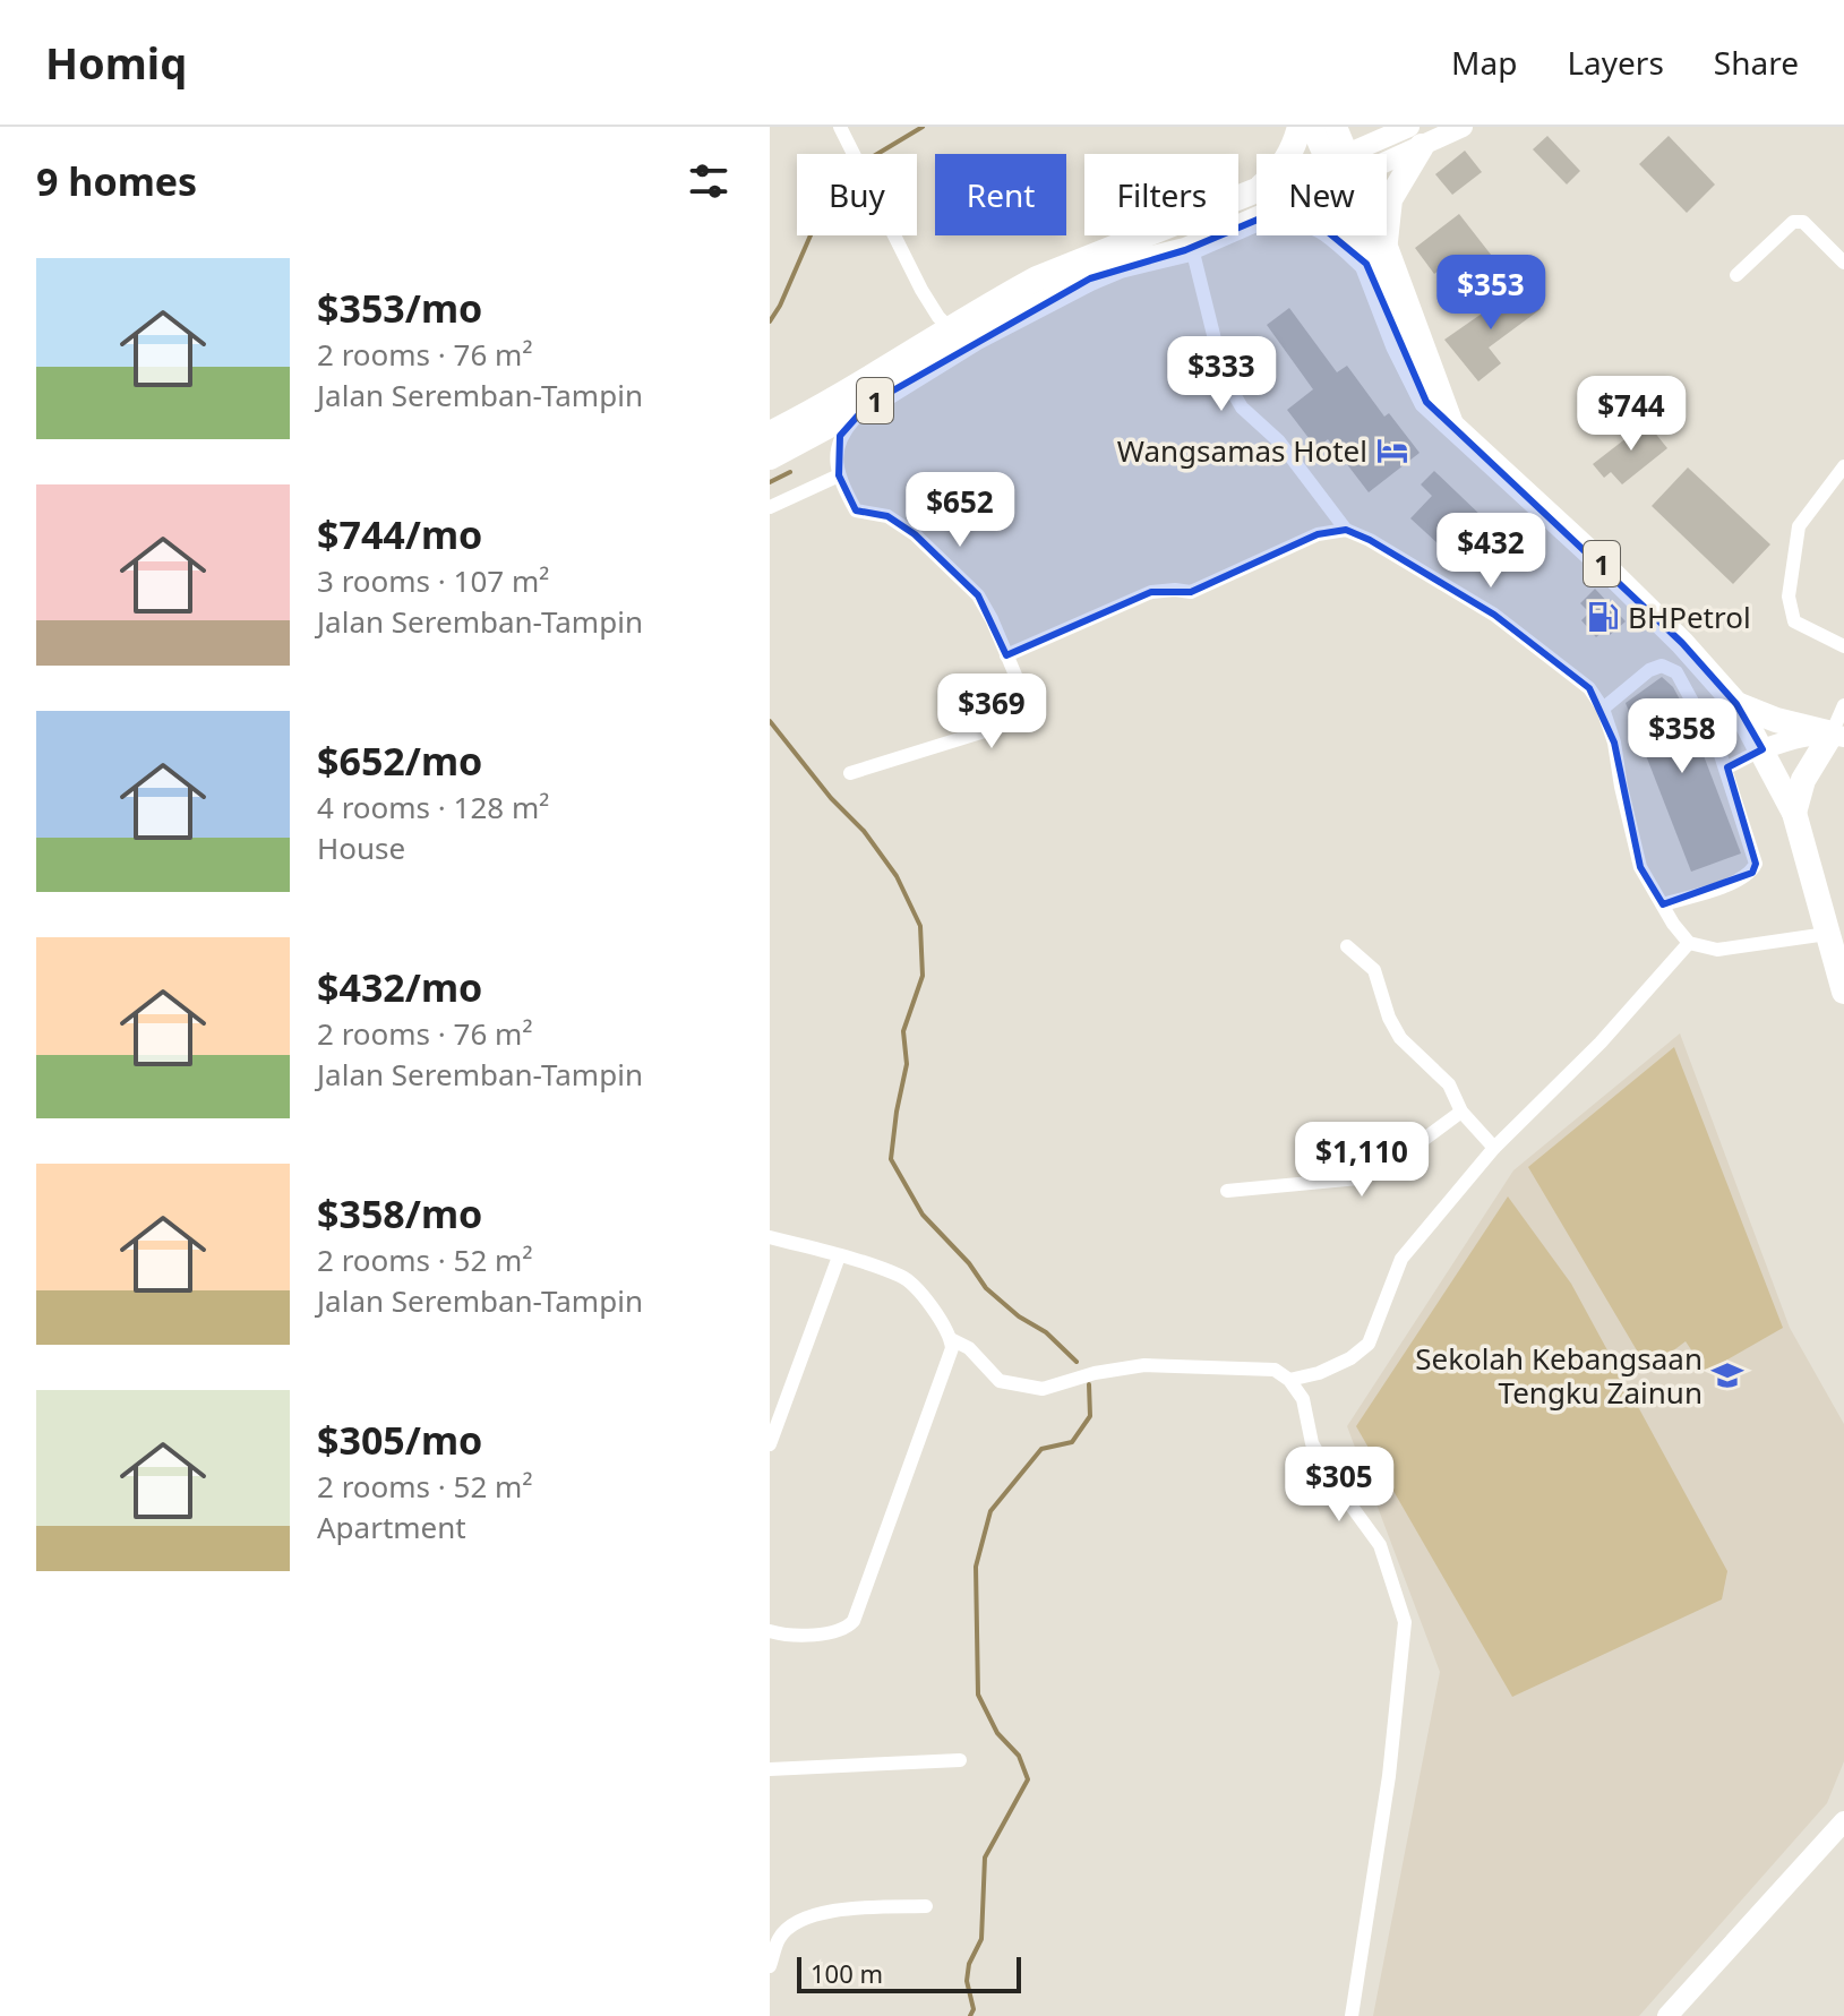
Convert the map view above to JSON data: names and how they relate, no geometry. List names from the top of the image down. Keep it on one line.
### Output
{"streets":{"highway":["1"]},"places":{"hotel":["Wangsamas Hotel"],"fuel station":["BHPetrol"],"school or university":["Sekolah Kebangsaan Tengku Zainun"]},"scale_bar":"100 m","page":{"header":"Homiq","nav":["Map","Layers","Share"],"heading":"9 homes","chip":["Buy","Rent","Filters","New"],"list":[{"name":"$353/mo","note":"2 rooms · 76 m² · Jalan Seremban-Tampin"},{"name":"$744/mo","note":"3 rooms · 107 m² · Jalan Seremban-Tampin"},{"name":"$652/mo","note":"4 rooms · 128 m² · House"},{"name":"$432/mo","note":"2 rooms · 76 m² · Jalan Seremban-Tampin"},{"name":"$358/mo","note":"2 rooms · 52 m² · Jalan Seremban-Tampin"},{"name":"$305/mo","note":"2 rooms · 52 m² · Apartment"}],"price":["$353","$333","$744","$652","$432","$369","$358","$1,110","$305"],"scale":"100 m"}}
